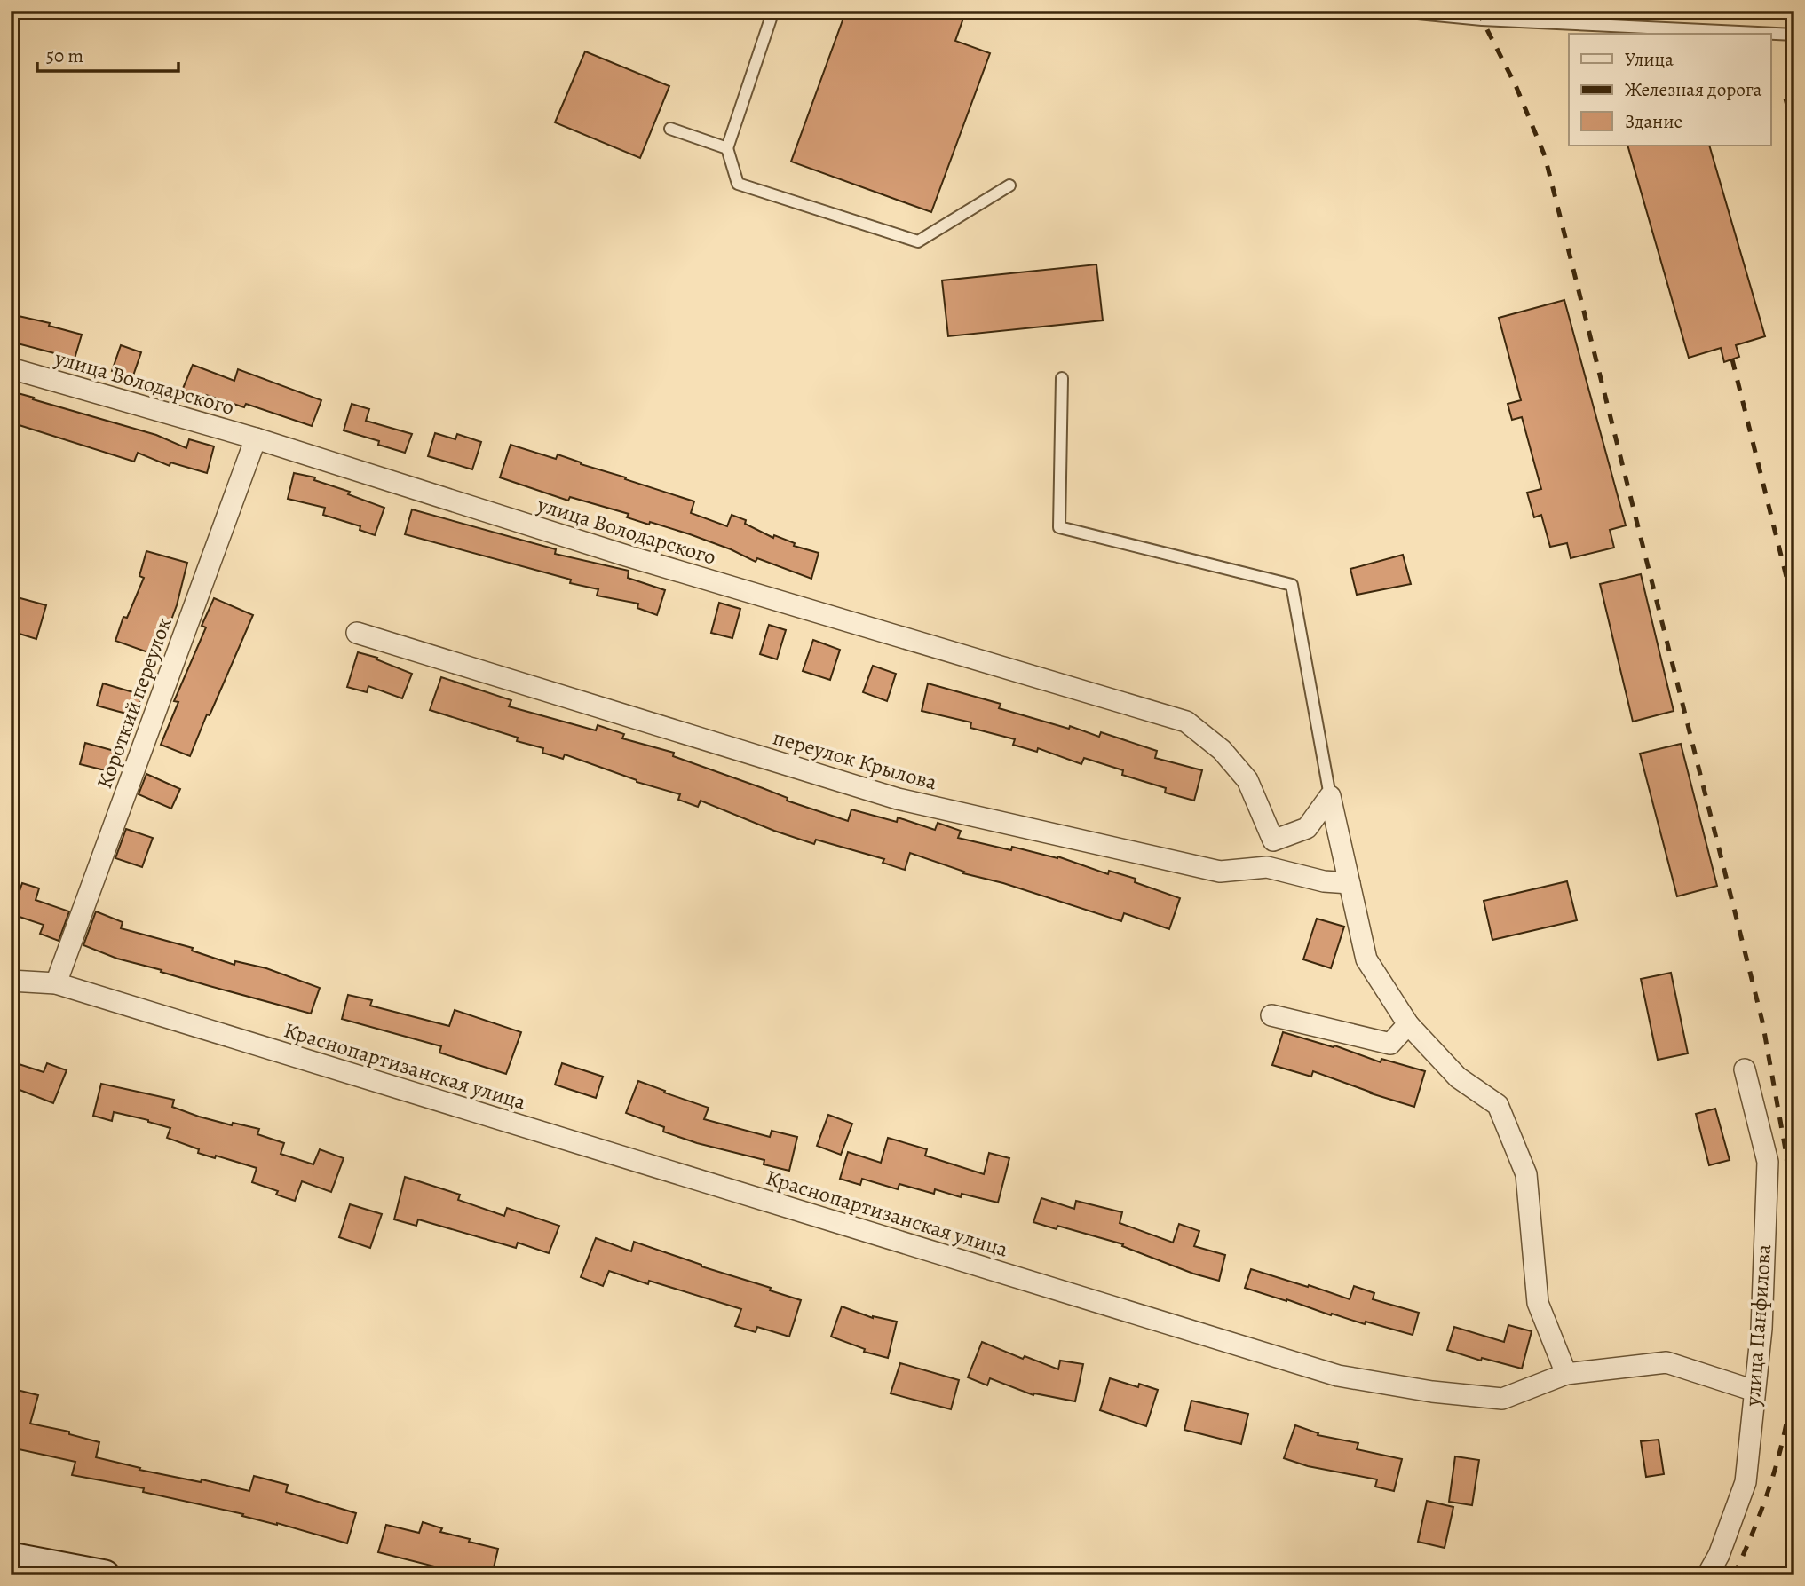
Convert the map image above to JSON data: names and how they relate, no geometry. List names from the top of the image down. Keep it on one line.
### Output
{"streets":{"street":["улица Володарского","Короткий переулок","переулок Крылова","Краснопартизанская улица","улица Панфилова"]},"crossings":[["улица Володарского","Короткий переулок"],["Короткий переулок","Краснопартизанская улица"],["Краснопартизанская улица","улица Панфилова"]],"legend":["Улица","Железная дорога","Здание"],"scale_bar":"50 m"}
